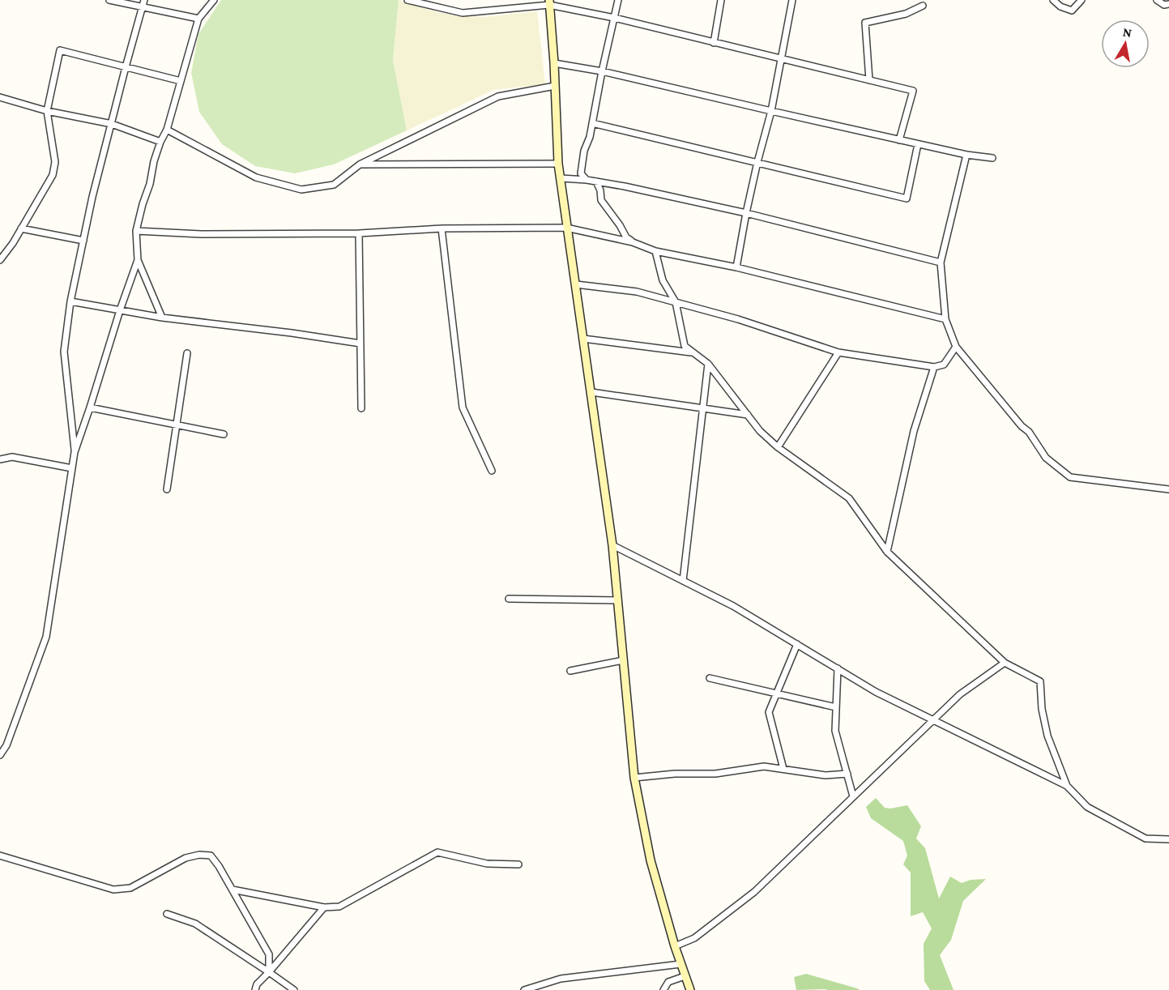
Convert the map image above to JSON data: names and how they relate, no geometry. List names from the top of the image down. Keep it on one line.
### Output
{"north":"top"}
